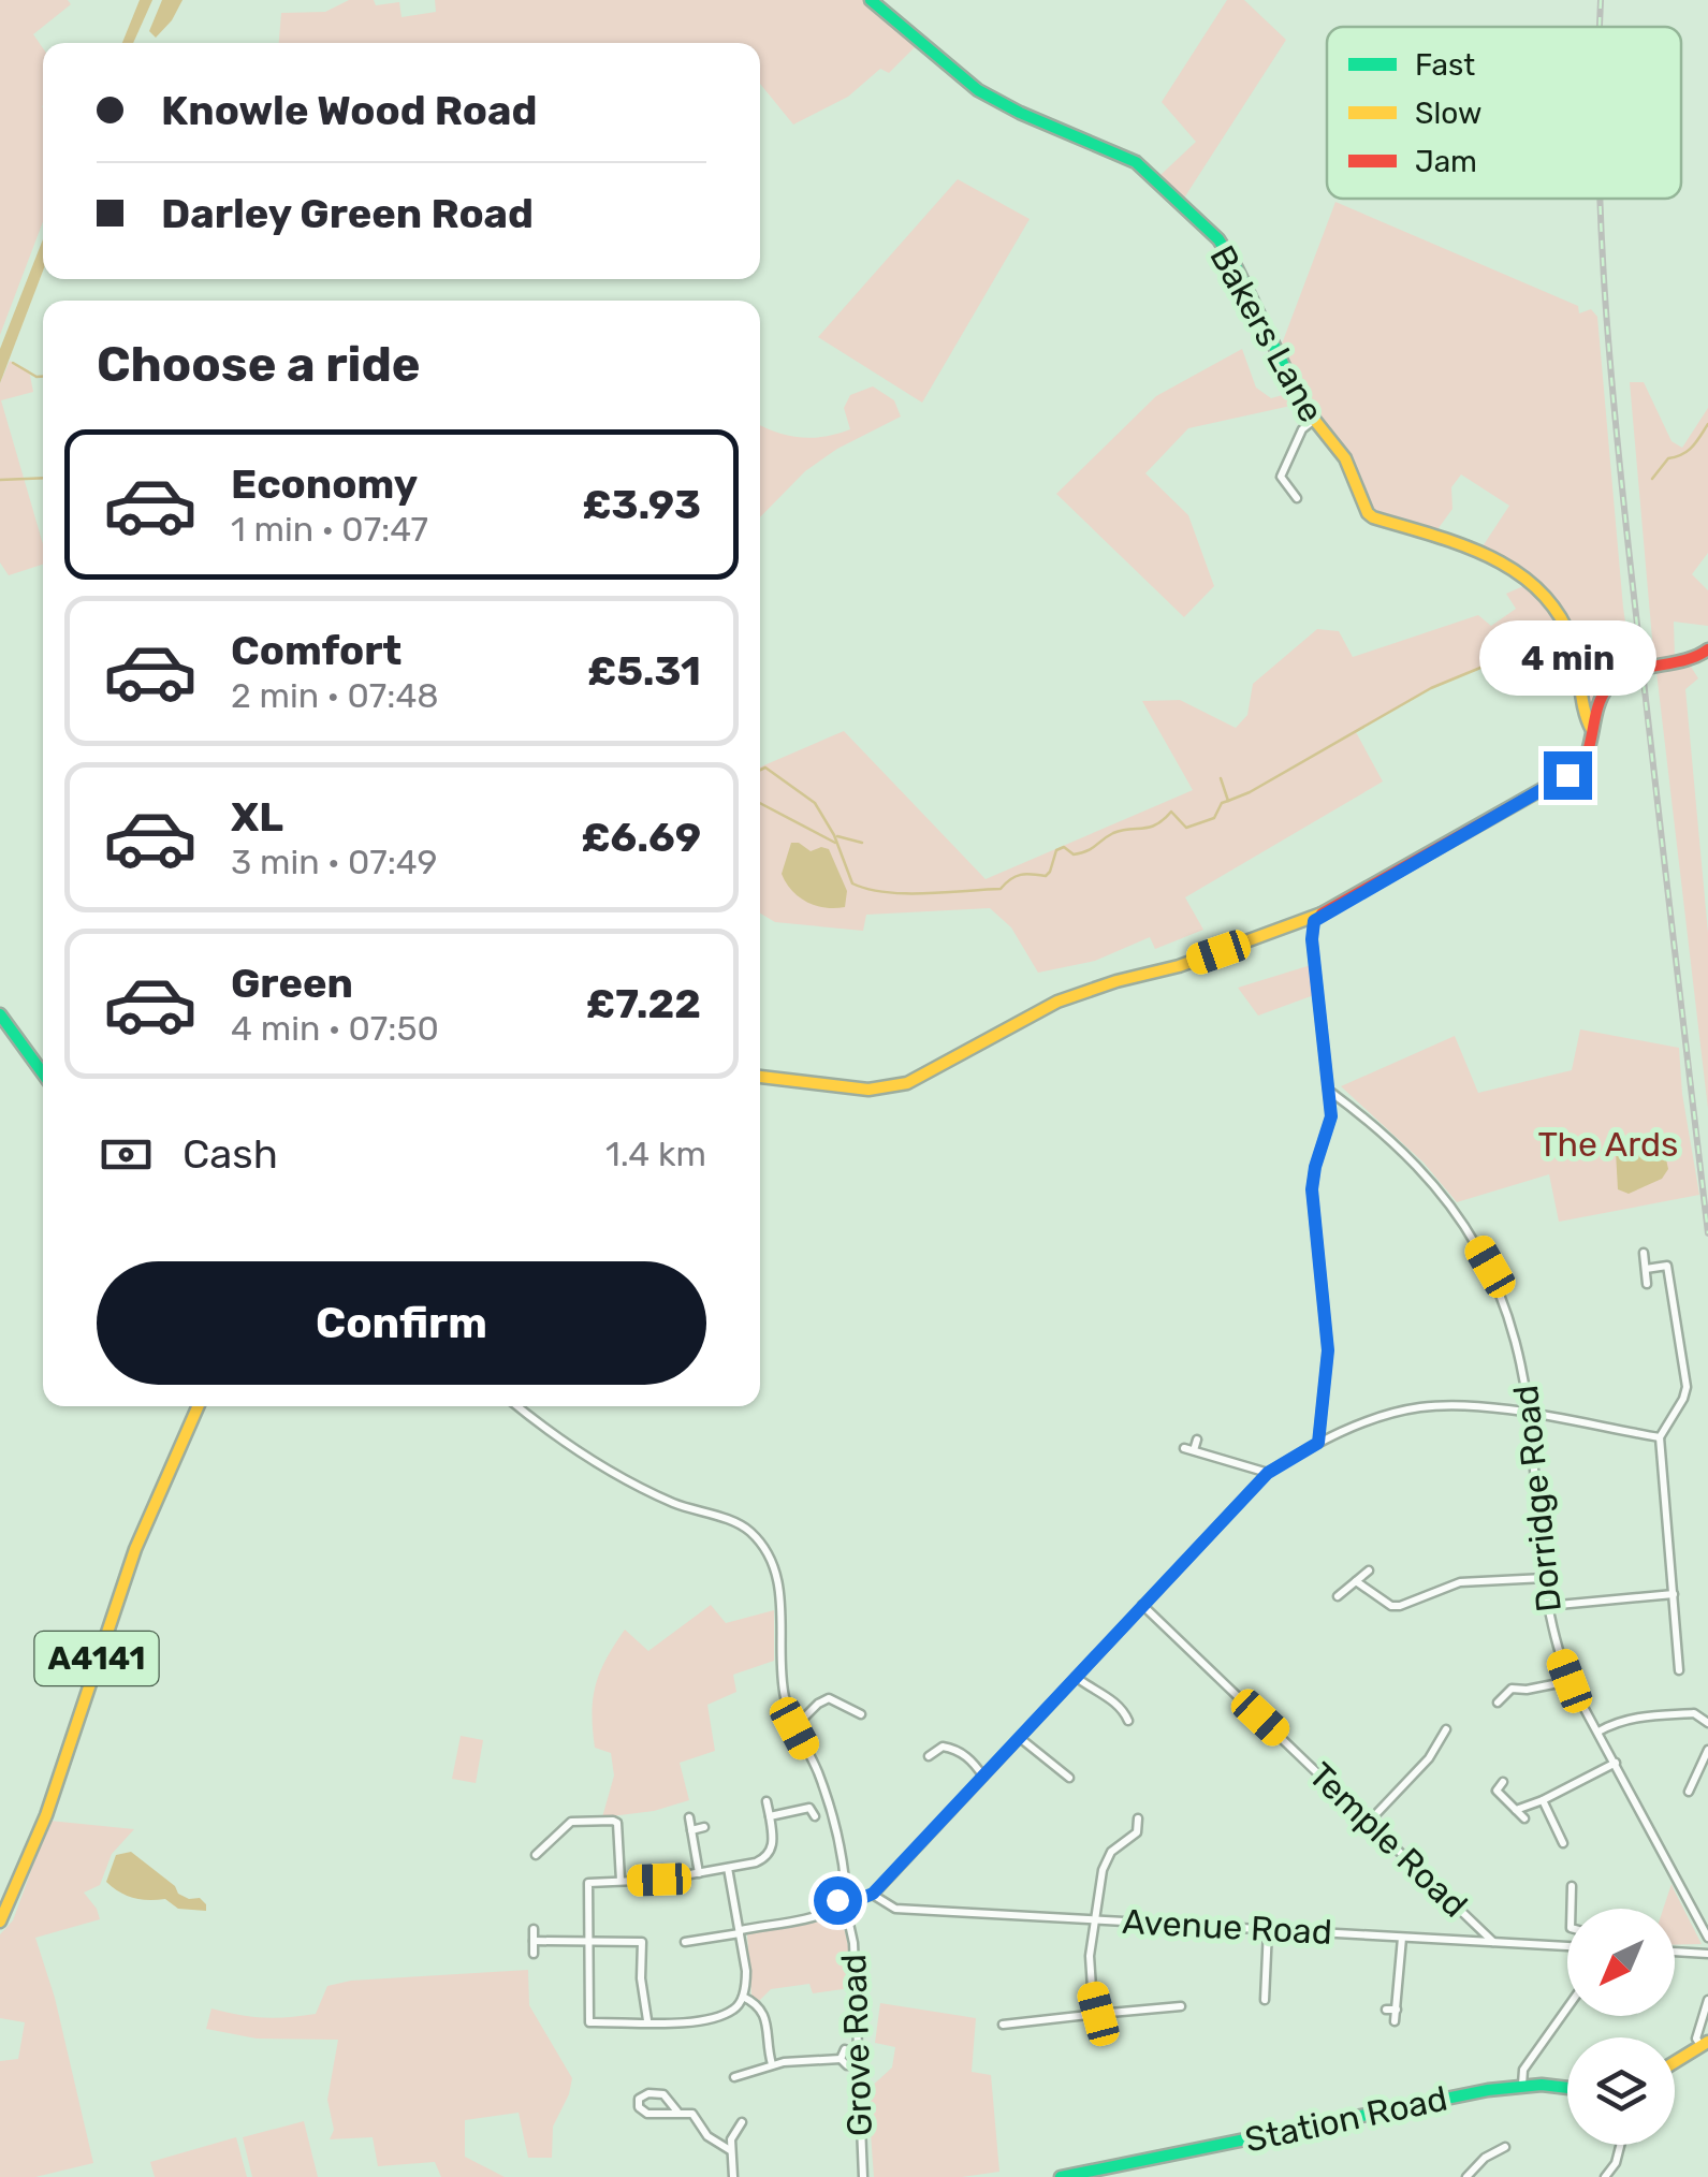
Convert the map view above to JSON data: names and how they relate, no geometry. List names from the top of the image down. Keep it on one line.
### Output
{"streets":{"street":["Bakers Lane","Dorridge Road","A4141","Temple Road","Avenue Road","Grove Road","Station Road"]},"crossings":[["Temple Road","Avenue Road"]],"parks":["The Ards"],"legend":["Fast","Slow","Jam"],"north":"bottom left","page":{"banner":["Knowle Wood Road","Darley Green Road"],"heading":"Choose a ride","list":[{"name":"Economy","note":"1 min · 07:47","value":"£3.93"},{"name":"Comfort","note":"2 min · 07:48","value":"£5.31"},{"name":"XL","note":"3 min · 07:49","value":"£6.69"},{"name":"Green","note":"4 min · 07:50","value":"£7.22"}],"bubble":"4 min","pay":["Cash","1.4 km"],"buttons":"Confirm"}}
